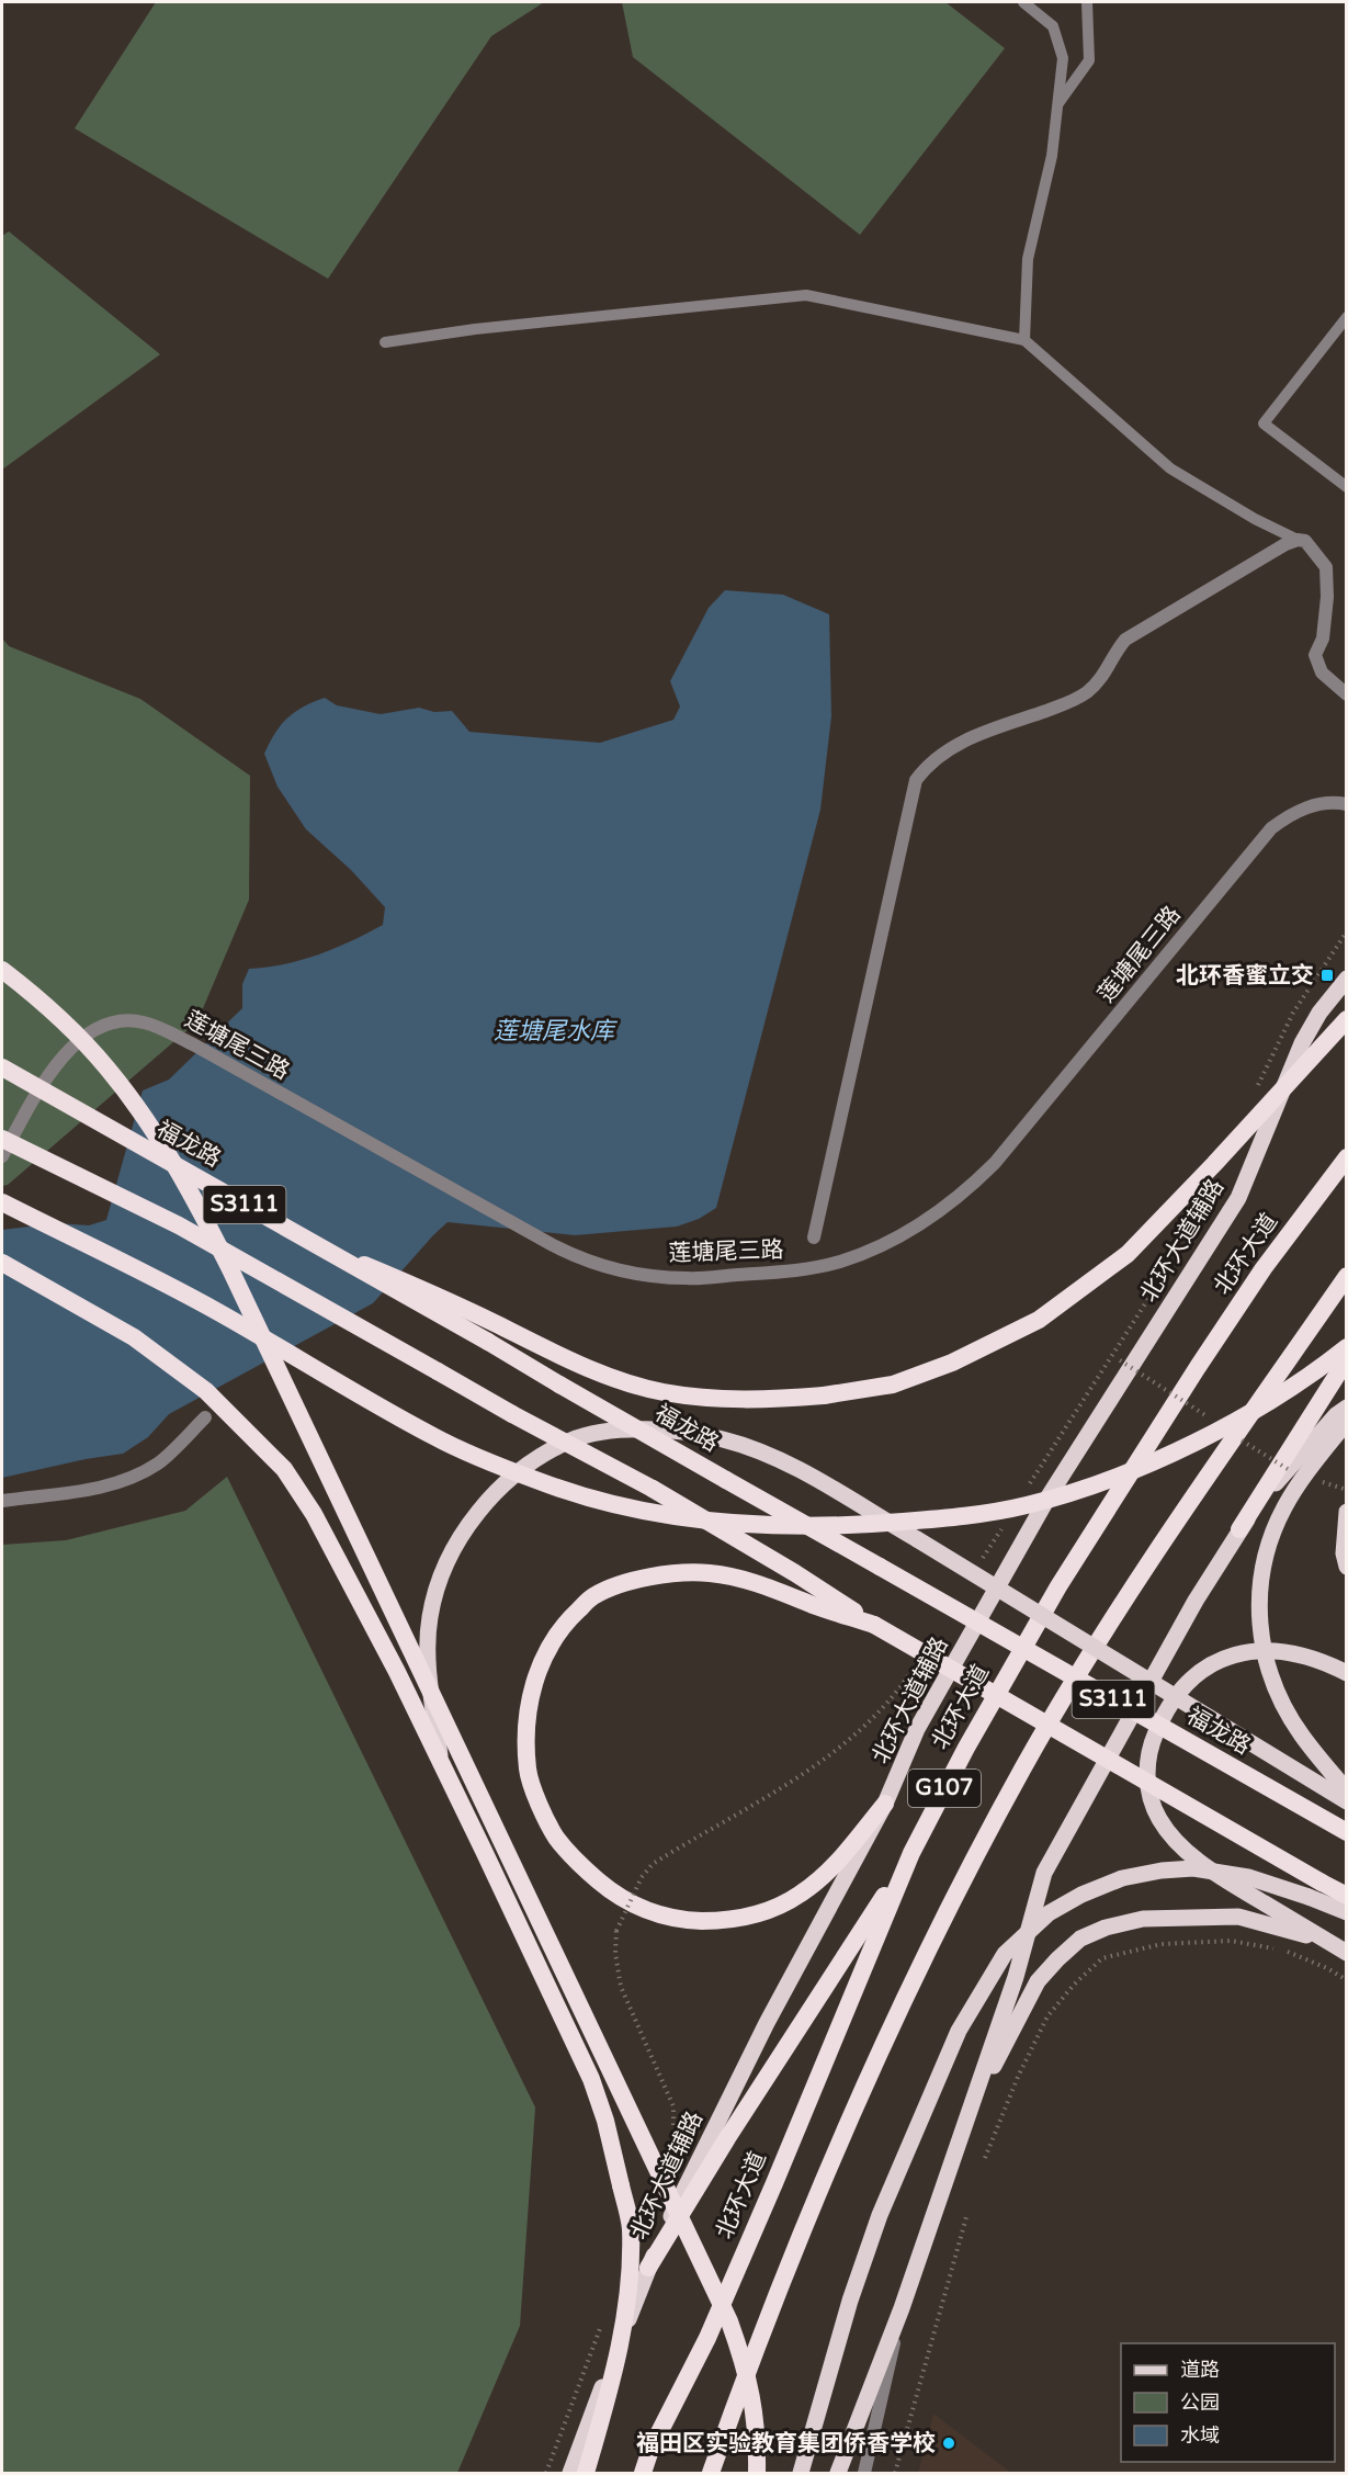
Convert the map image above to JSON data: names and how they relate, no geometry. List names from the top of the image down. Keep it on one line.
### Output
{"streets":{"highway":["福龙路","S3111","北环大道","G107"],"main road":["北环大道辅路"],"street":["莲塘尾三路"]},"water":["莲塘尾水库"],"places":{"transit":["北环香蜜立交"],"other":["福田区实验教育集团侨香学校"]},"legend":["道路","公园","水域"]}
